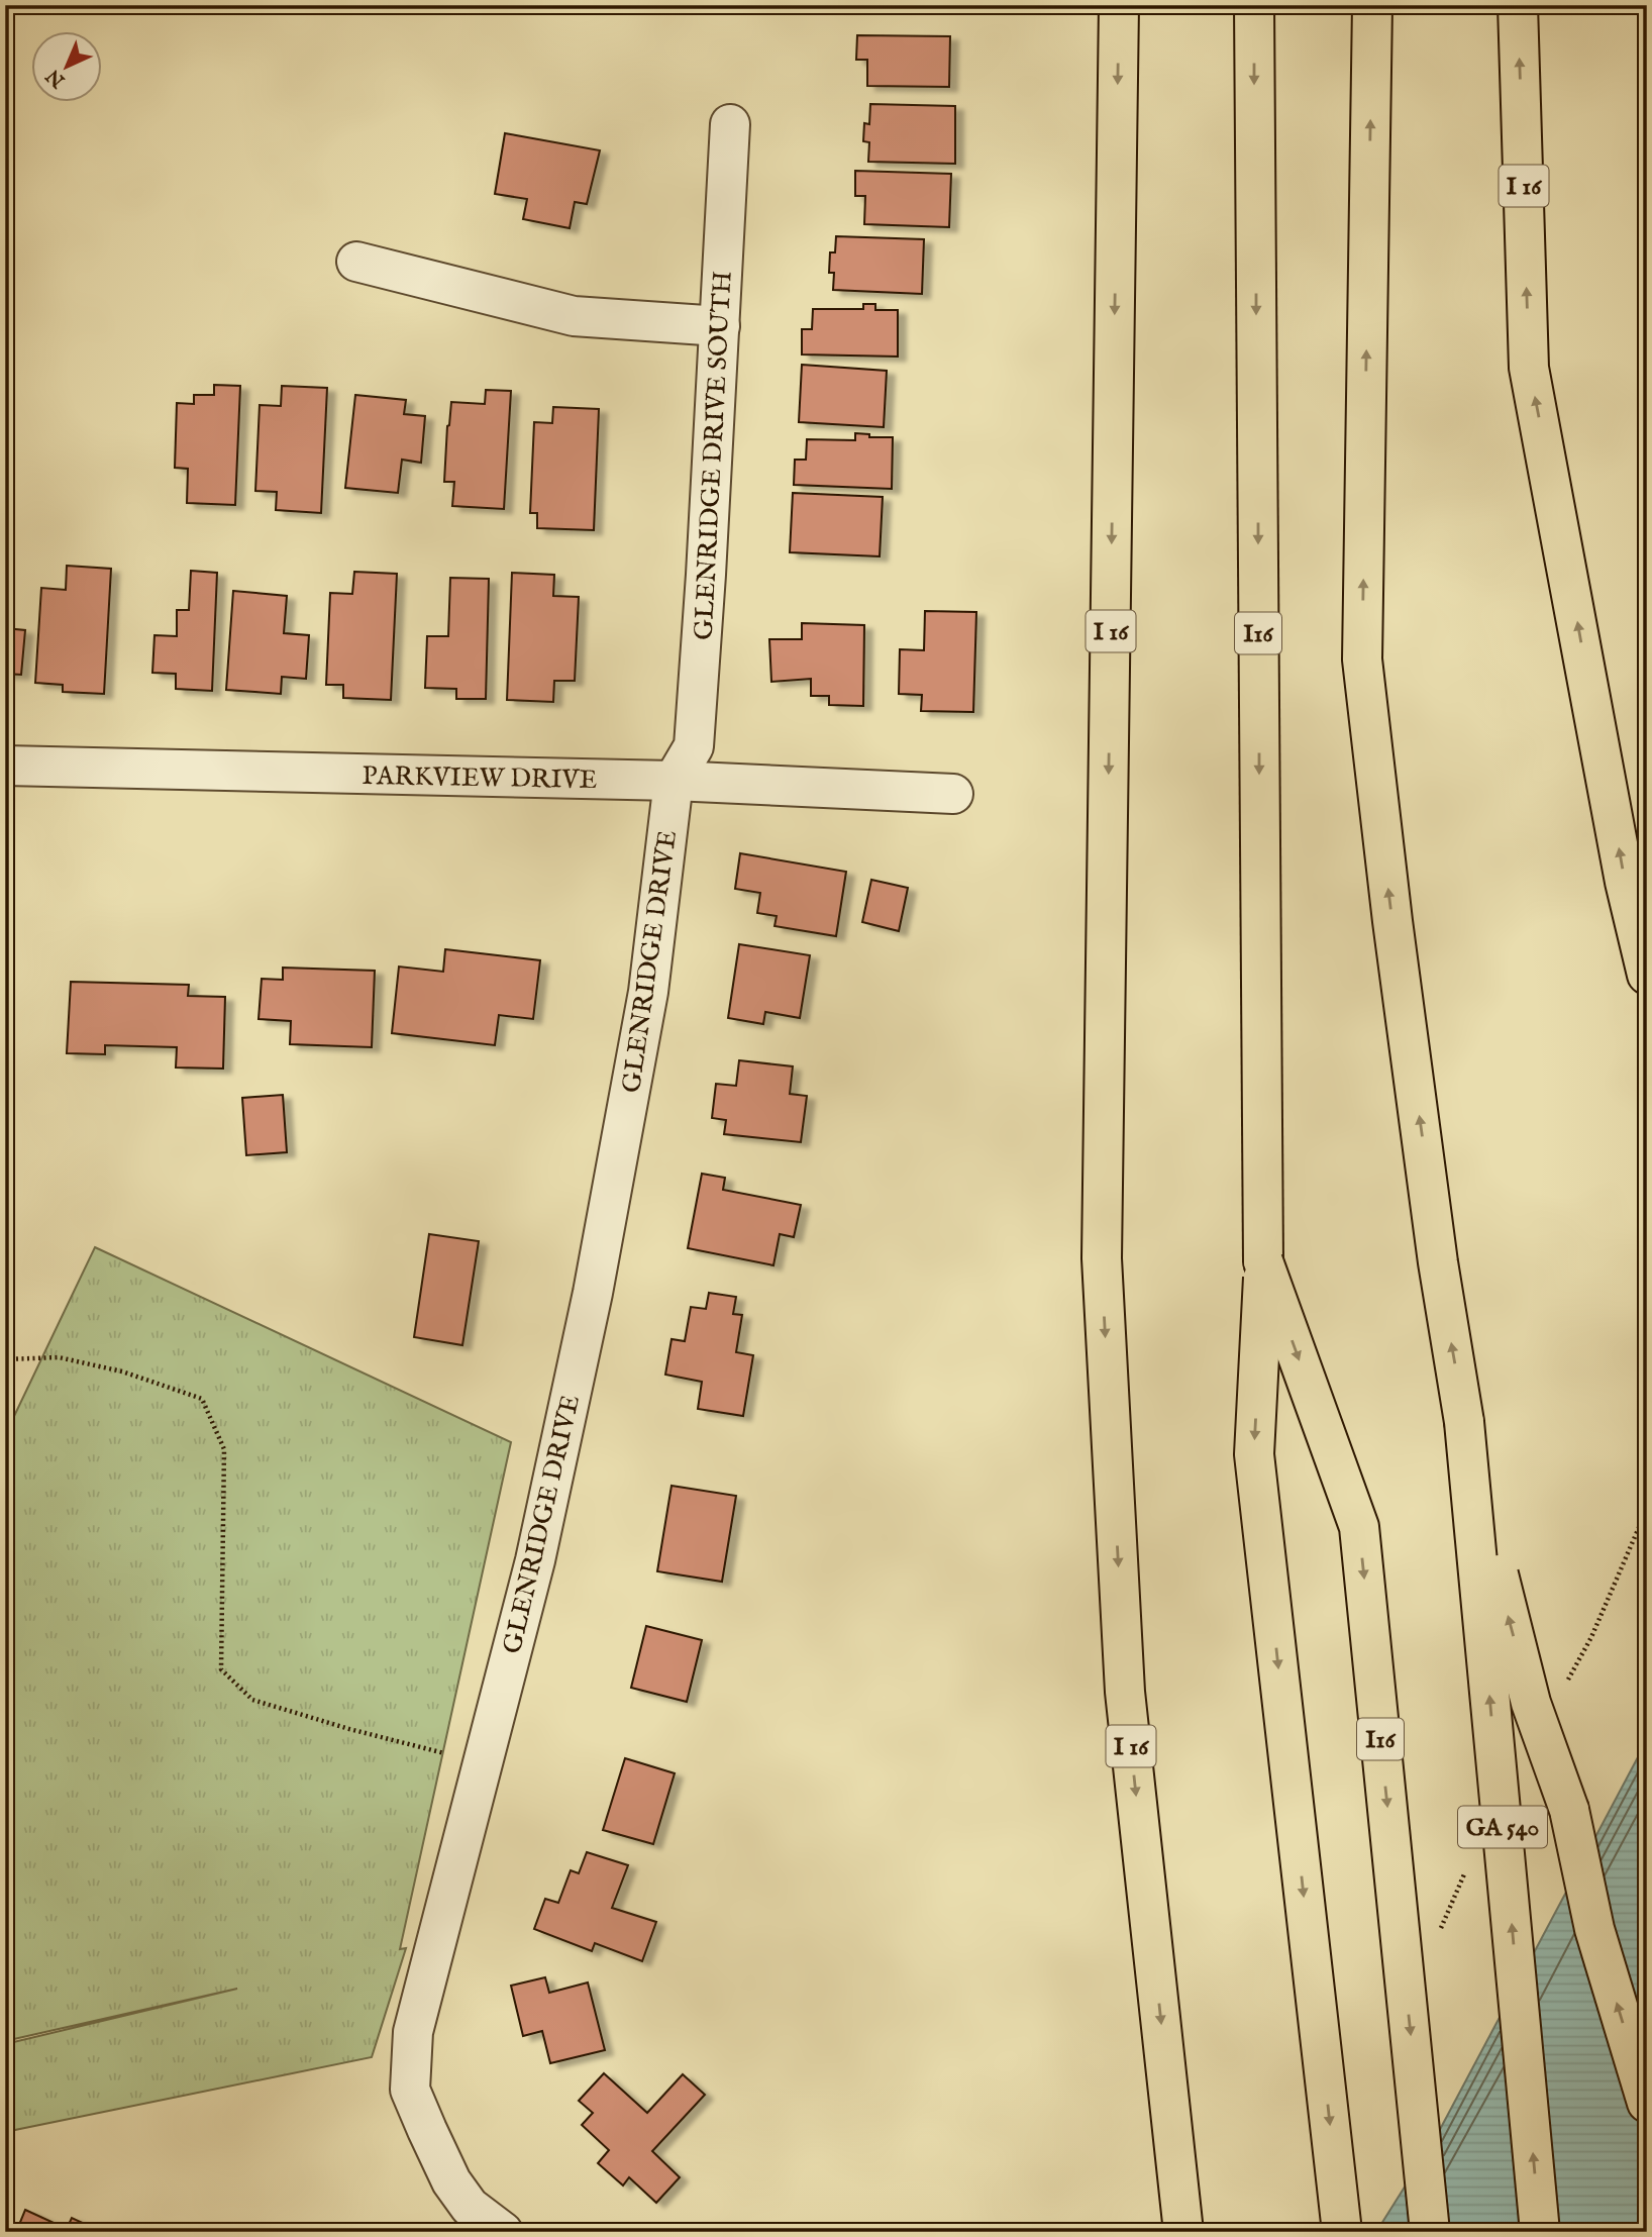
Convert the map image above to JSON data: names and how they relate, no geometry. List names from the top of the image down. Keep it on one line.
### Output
{"streets":{"highway":["I 16","I16","GA 540"],"street":["GLENRIDGE DRIVE SOUTH","PARKVIEW DRIVE","GLENRIDGE DRIVE"]},"crossings":[["GLENRIDGE DRIVE SOUTH","PARKVIEW DRIVE"],["GLENRIDGE DRIVE SOUTH","GLENRIDGE DRIVE"],["PARKVIEW DRIVE","GLENRIDGE DRIVE"]],"north":"bottom left"}
